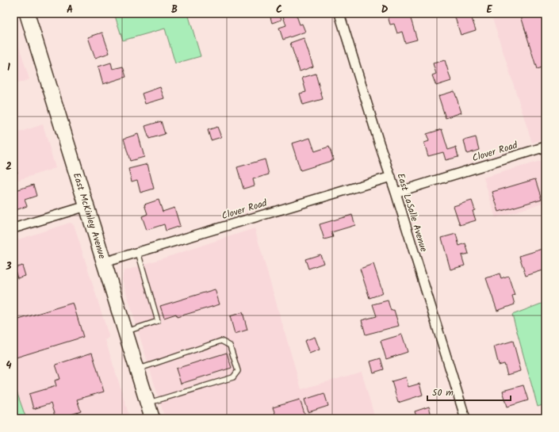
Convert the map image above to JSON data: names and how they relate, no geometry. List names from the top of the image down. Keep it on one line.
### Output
{"streets":{"main road":["East McKinley Avenue"],"street":["Clover Road","East LaSalle Avenue"]},"crossings":[["Clover Road","East LaSalle Avenue"],["Clover Road","East McKinley Avenue"]],"scale_bar":"50 m","grid":{"columns":["A","B","C","D","E"],"rows":["1","2","3","4"]}}
